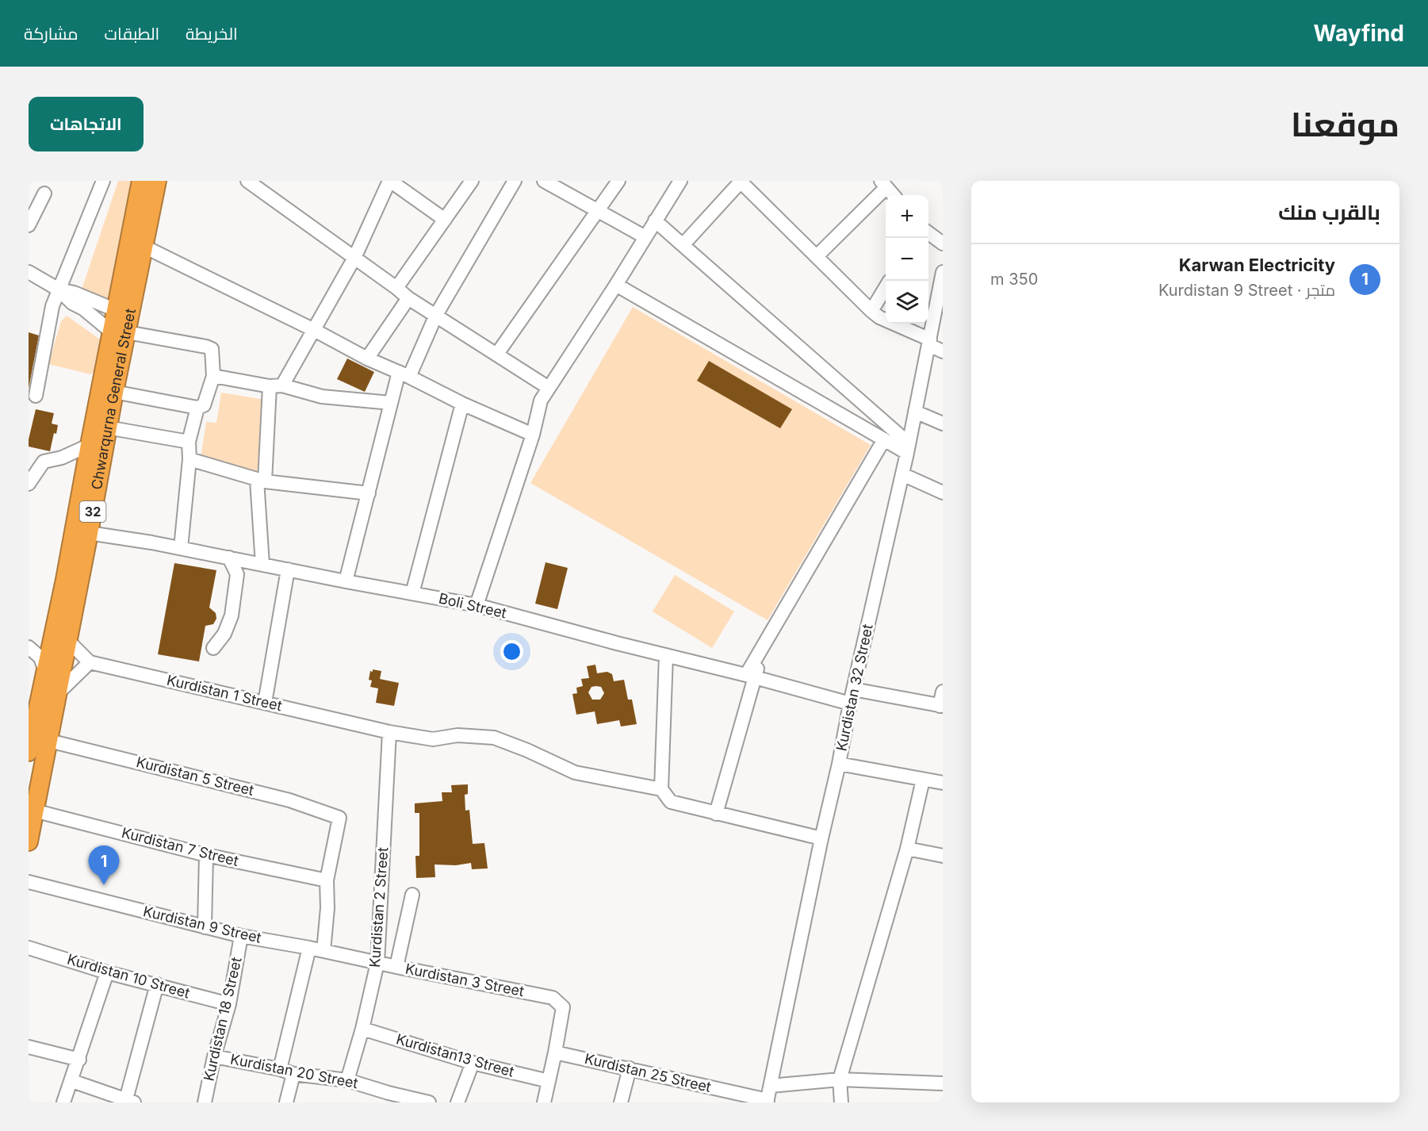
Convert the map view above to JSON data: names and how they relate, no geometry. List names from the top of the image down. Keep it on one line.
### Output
{"streets":{"highway":["Chwarqurna General Street","32"],"street":["Boli Street","Kurdistan 32 Street","Kurdistan 1 Street","Kurdistan 5 Street","Kurdistan 7 Street","Kurdistan 2 Street","Kurdistan 9 Street","Kurdistan 10 Street","Kurdistan 3 Street","Kurdistan 18 Street","Kurdistan13 Street","Kurdistan 20 Street","Kurdistan 25 Street"]},"crossings":[["Chwarqurna General Street","Boli Street"],["Chwarqurna General Street","Kurdistan 5 Street"],["Chwarqurna General Street","Kurdistan 7 Street"],["Boli Street","Kurdistan 32 Street"],["Kurdistan 32 Street","Kurdistan 25 Street"],["Kurdistan 1 Street","Kurdistan 2 Street"],["Kurdistan 5 Street","Kurdistan 7 Street"],["Kurdistan 2 Street","Kurdistan 9 Street"],["Kurdistan 2 Street","Kurdistan 3 Street"],["Kurdistan 2 Street","Kurdistan13 Street"],["Kurdistan 2 Street","Kurdistan 20 Street"],["Kurdistan 9 Street","Kurdistan 3 Street"],["Kurdistan 9 Street","Kurdistan 18 Street"],["Kurdistan 10 Street","Kurdistan 18 Street"],["Kurdistan 3 Street","Kurdistan 25 Street"],["Kurdistan 18 Street","Kurdistan 20 Street"]],"page":{"header":"Wayfind","nav":["الخريطة","الطبقات","مشاركة"],"title":"موقعنا","buttons":"الاتجاهات","heading":"بالقرب منك","map_buttons":["+","−"],"list":[{"mark":"1","name":"Karwan Electricity","note":"متجر · Kurdistan 9 Street","value":"350 m"}],"pins":"1"}}
